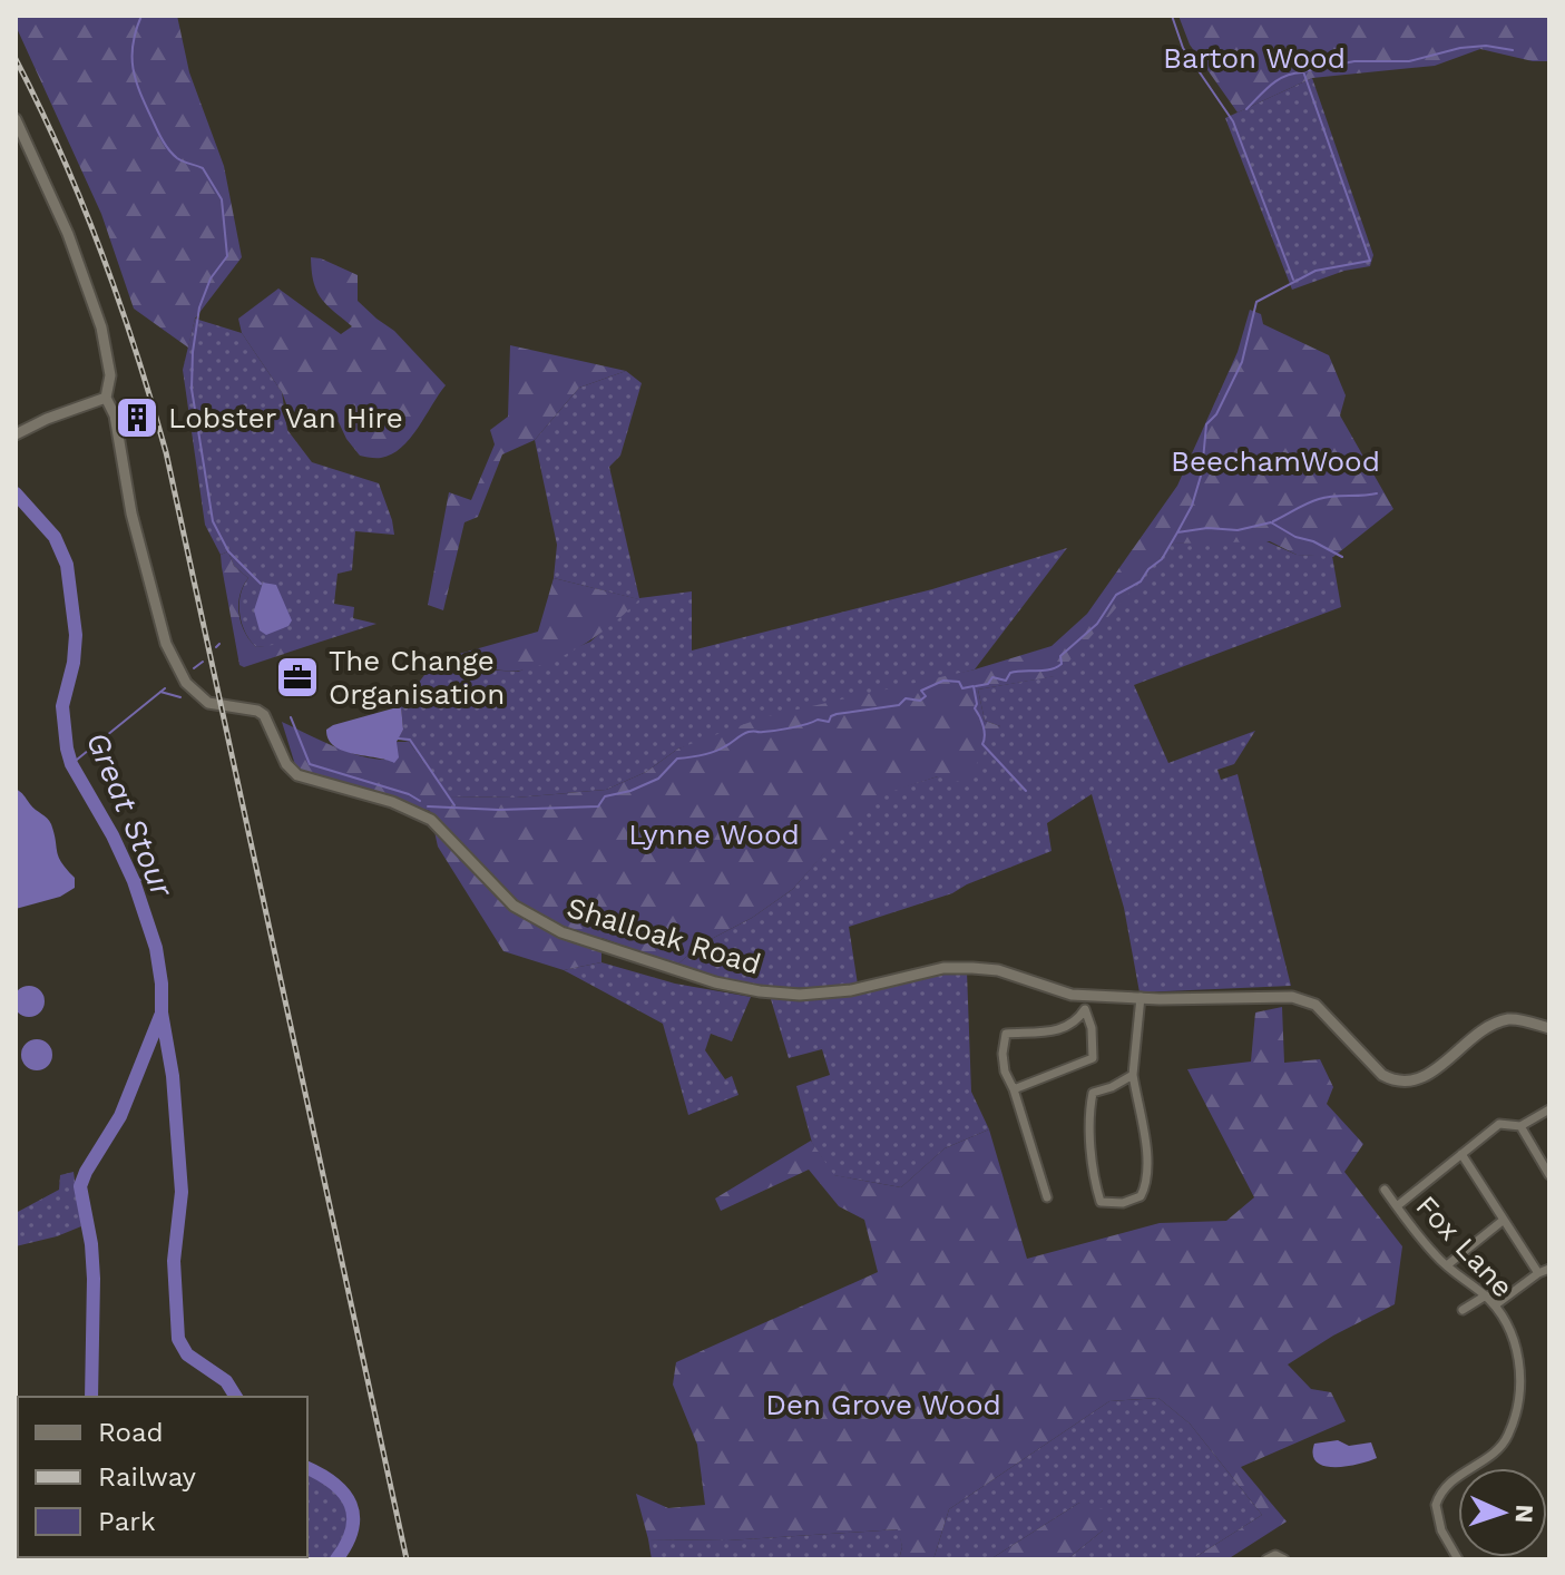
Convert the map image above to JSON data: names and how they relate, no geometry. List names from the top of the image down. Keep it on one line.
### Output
{"streets":{"street":["Shalloak Road","Fox Lane"]},"water":["Great Stour"],"parks":["Barton Wood","BeechamWood","Lynne Wood","Den Grove Wood"],"places":{"building":["Lobster Van Hire"],"office":["The Change Organisation"]},"legend":["Road","Railway","Park"],"north":"right"}
